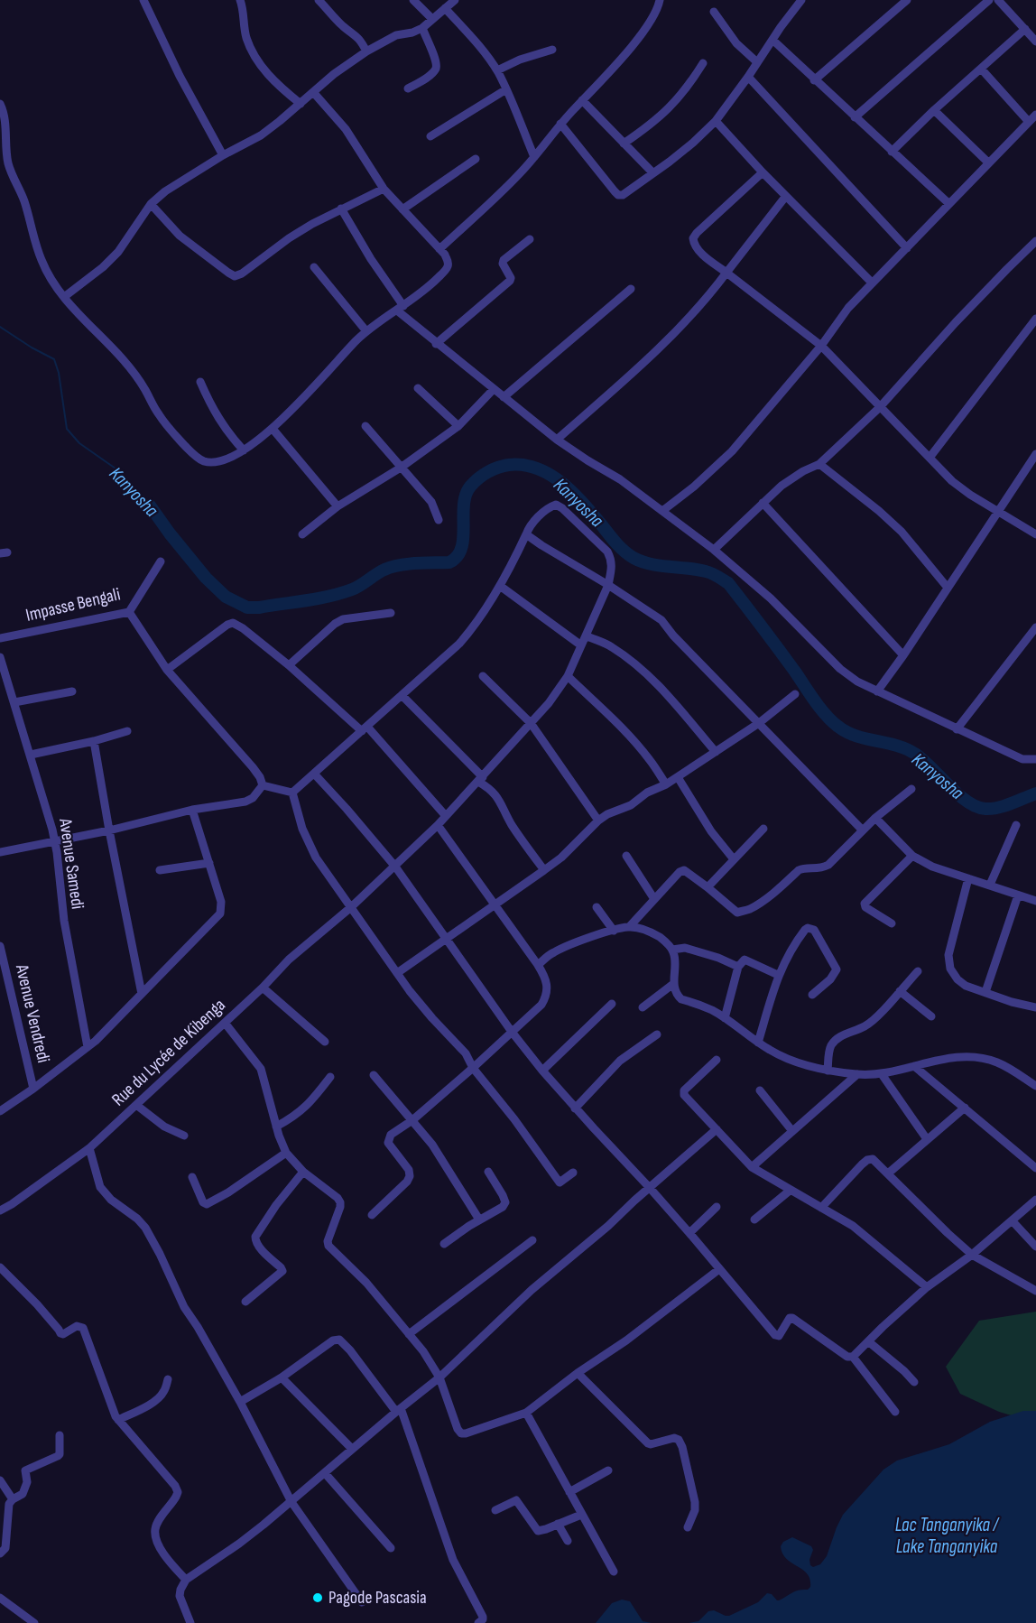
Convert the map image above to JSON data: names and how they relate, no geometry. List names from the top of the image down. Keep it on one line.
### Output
{"streets":{"street":["Impasse Bengali","Avenue Samedi","Avenue Vendredi","Rue du Lycée de Kibenga"]},"water":["Kanyosha","Lac Tanganyika / Lake Tanganyika"],"places":["Pagode Pascasia"]}
